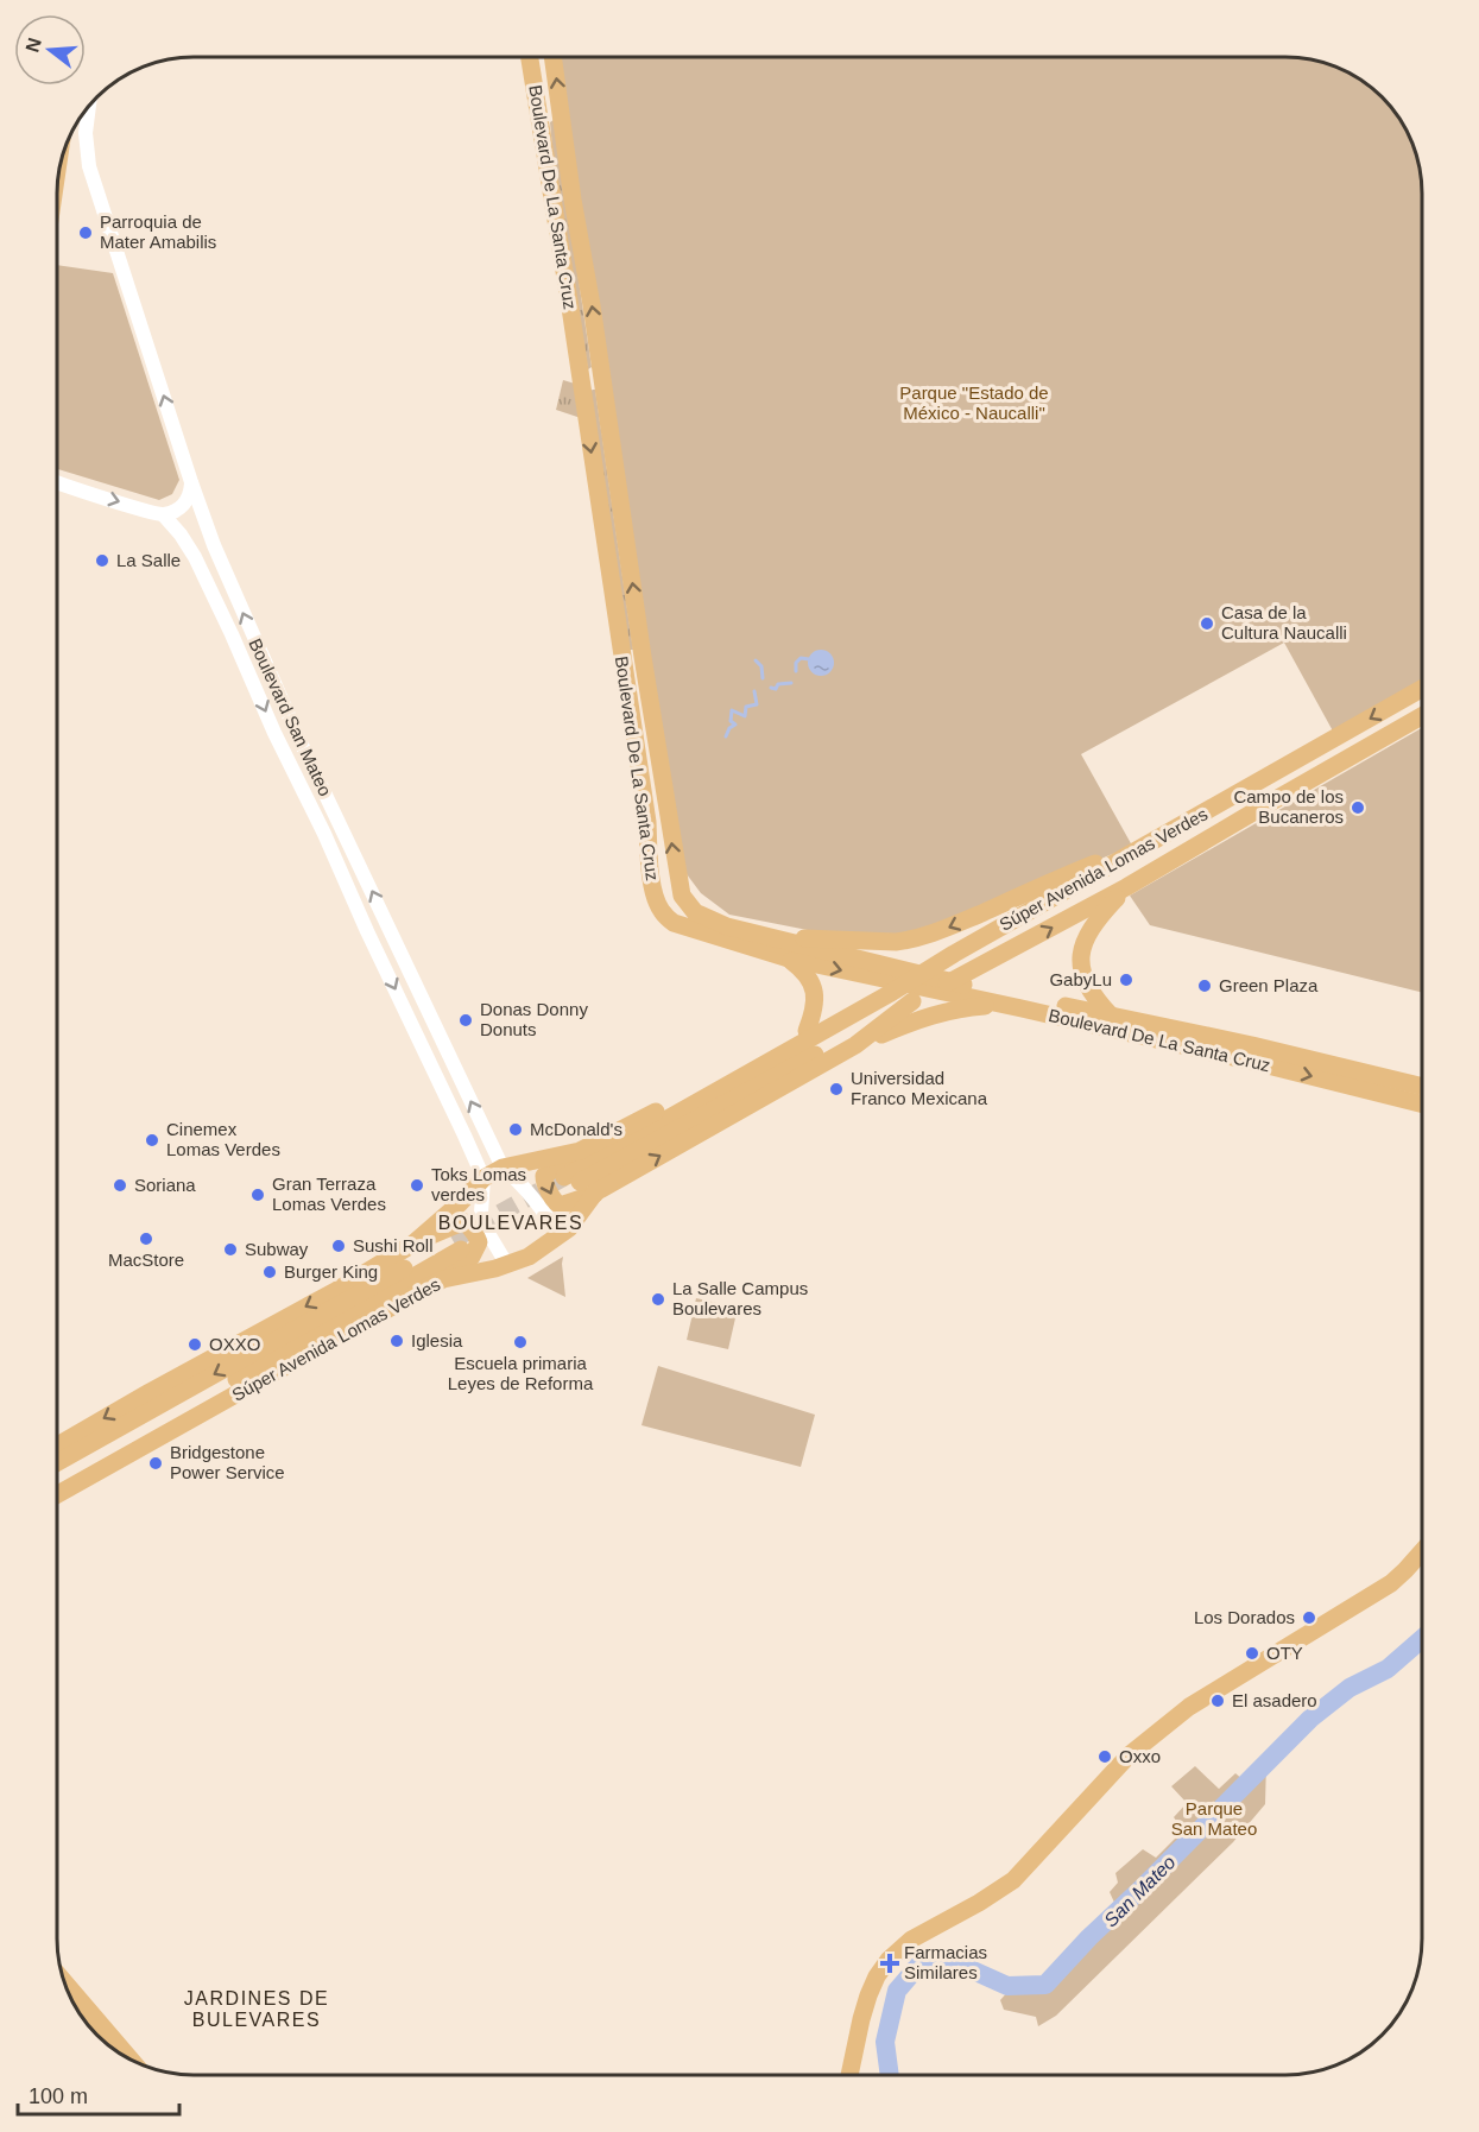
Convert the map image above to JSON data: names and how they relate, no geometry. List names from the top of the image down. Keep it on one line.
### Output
{"streets":{"main road":["Boulevard De La Santa Cruz","Súper Avenida Lomas Verdes"],"street":["Boulevard San Mateo"]},"crossings":[["Boulevard San Mateo","Súper Avenida Lomas Verdes"]],"districts":["BOULEVARES","JARDINES DE BULEVARES"],"water":["San Mateo"],"parks":["Parque \"Estado de México - Naucalli\"","Parque San Mateo"],"places":{"other":["Parroquia de Mater Amabilis","La Salle","Casa de la Cultura Naucalli","Campo de los Bucaneros","GabyLu","Green Plaza","Donas Donny Donuts","Universidad Franco Mexicana","McDonald's","Cinemex Lomas Verdes","Soriana","Toks Lomas verdes","Gran Terraza Lomas Verdes","MacStore","Sushi Roll","Subway","Burger King","La Salle Campus Boulevares","Iglesia","Escuela primaria Leyes de Reforma","OXXO","Bridgestone Power Service","Los Dorados","OTY","El asadero","Oxxo"],"health":["Farmacias Similares"]},"scale_bar":"100 m","north":"left"}
